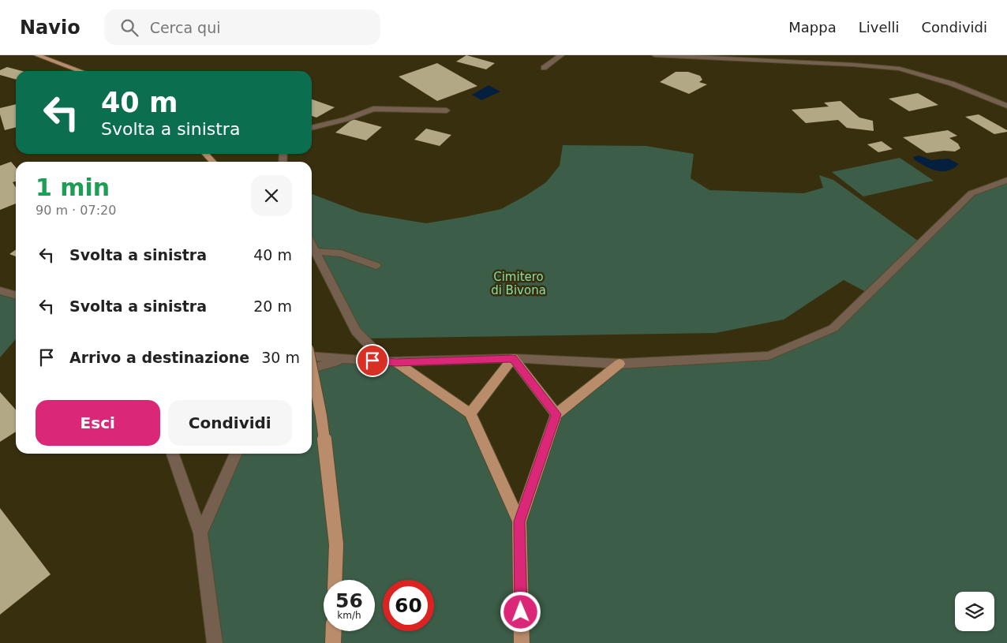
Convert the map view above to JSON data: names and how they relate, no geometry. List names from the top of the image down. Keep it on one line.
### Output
{"parks":["Cimitero di Bivona"],"page":{"header":"Navio","search":"Cerca qui","nav":["Mappa","Livelli","Condividi"],"turn":["40 m","Svolta a sinistra"],"heading":["1 min","90 m · 07:20"],"list":[{"name":"Svolta a sinistra","value":"40 m"},{"name":"Svolta a sinistra","value":"20 m"},{"name":"Arrivo a destinazione","value":"30 m"}],"buttons":["Esci","Condividi"],"speed":"56 km/h","limit":"60"}}
